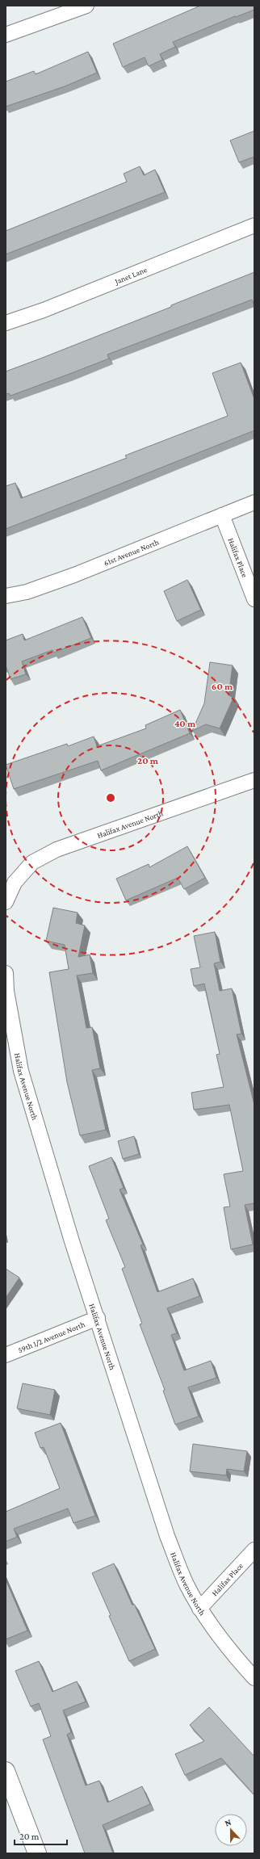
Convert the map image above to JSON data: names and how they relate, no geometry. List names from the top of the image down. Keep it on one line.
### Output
{"streets":{"street":["Janet Lane","61st Avenue North","Halifax Place","Halifax Avenue North","59th 1/2 Avenue North"]},"crossings":[["61st Avenue North","Halifax Place"],["Halifax Place","Halifax Avenue North"],["Halifax Avenue North","59th 1/2 Avenue North"]],"scale_bar":"20 m","north":"top","rings":["60 m","40 m","20 m"]}
